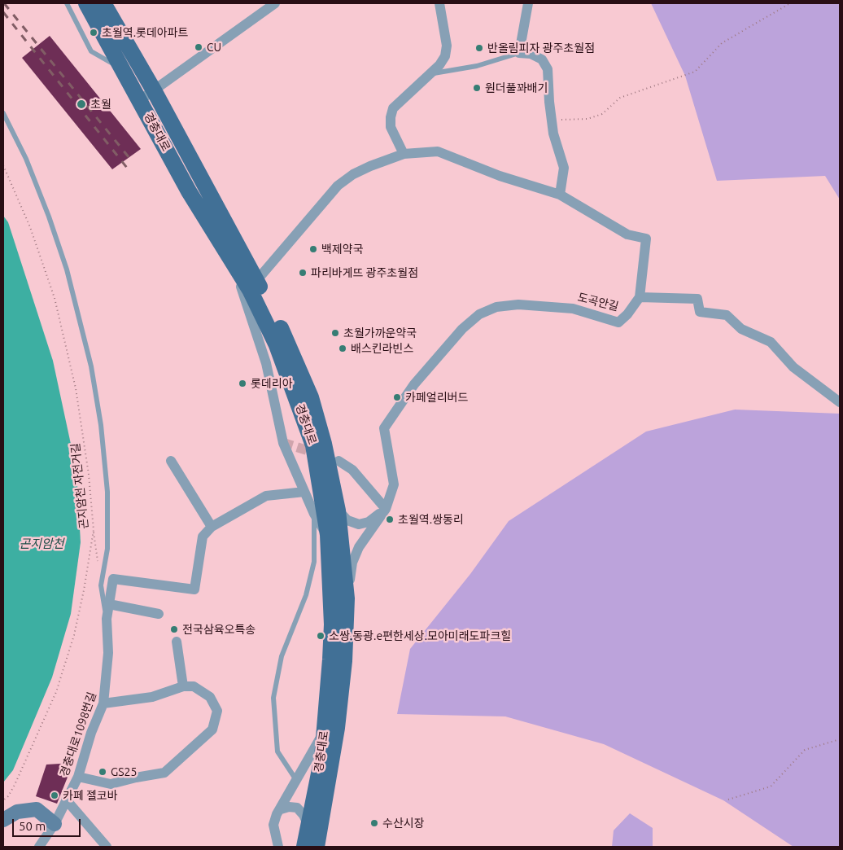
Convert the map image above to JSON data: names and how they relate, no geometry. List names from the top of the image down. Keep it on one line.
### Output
{"streets":{"main road":["경충대로"],"street":["도곡안길","경충대로1098번길"],"path":["곤지암천 자전거길"]},"crossings":[["경충대로","도곡안길"]],"water":["곤지암천"],"places":["초월역.롯데아파트","CU","반올림피자 광주초월점","원더풀꽈배기","초월","백제약국","파리바게뜨 광주초월점","초월가까운약국","배스킨라빈스","롯데리아","카페얼리버드","초월역.쌍동리","전국삼육오특송","소쌍.동광.e편한세상.모아미래도파크힐","GS25","카페 젤코바","수산시장"],"scale_bar":"50 m"}
